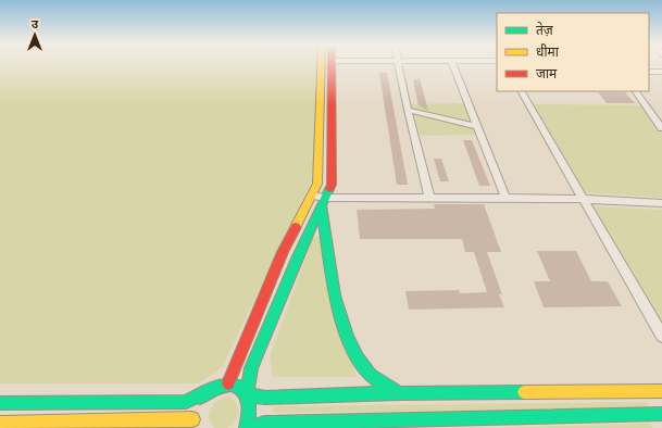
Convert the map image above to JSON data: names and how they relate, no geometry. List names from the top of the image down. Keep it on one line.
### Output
{"legend":["तेज़","धीमा","जाम"],"north":"top"}
